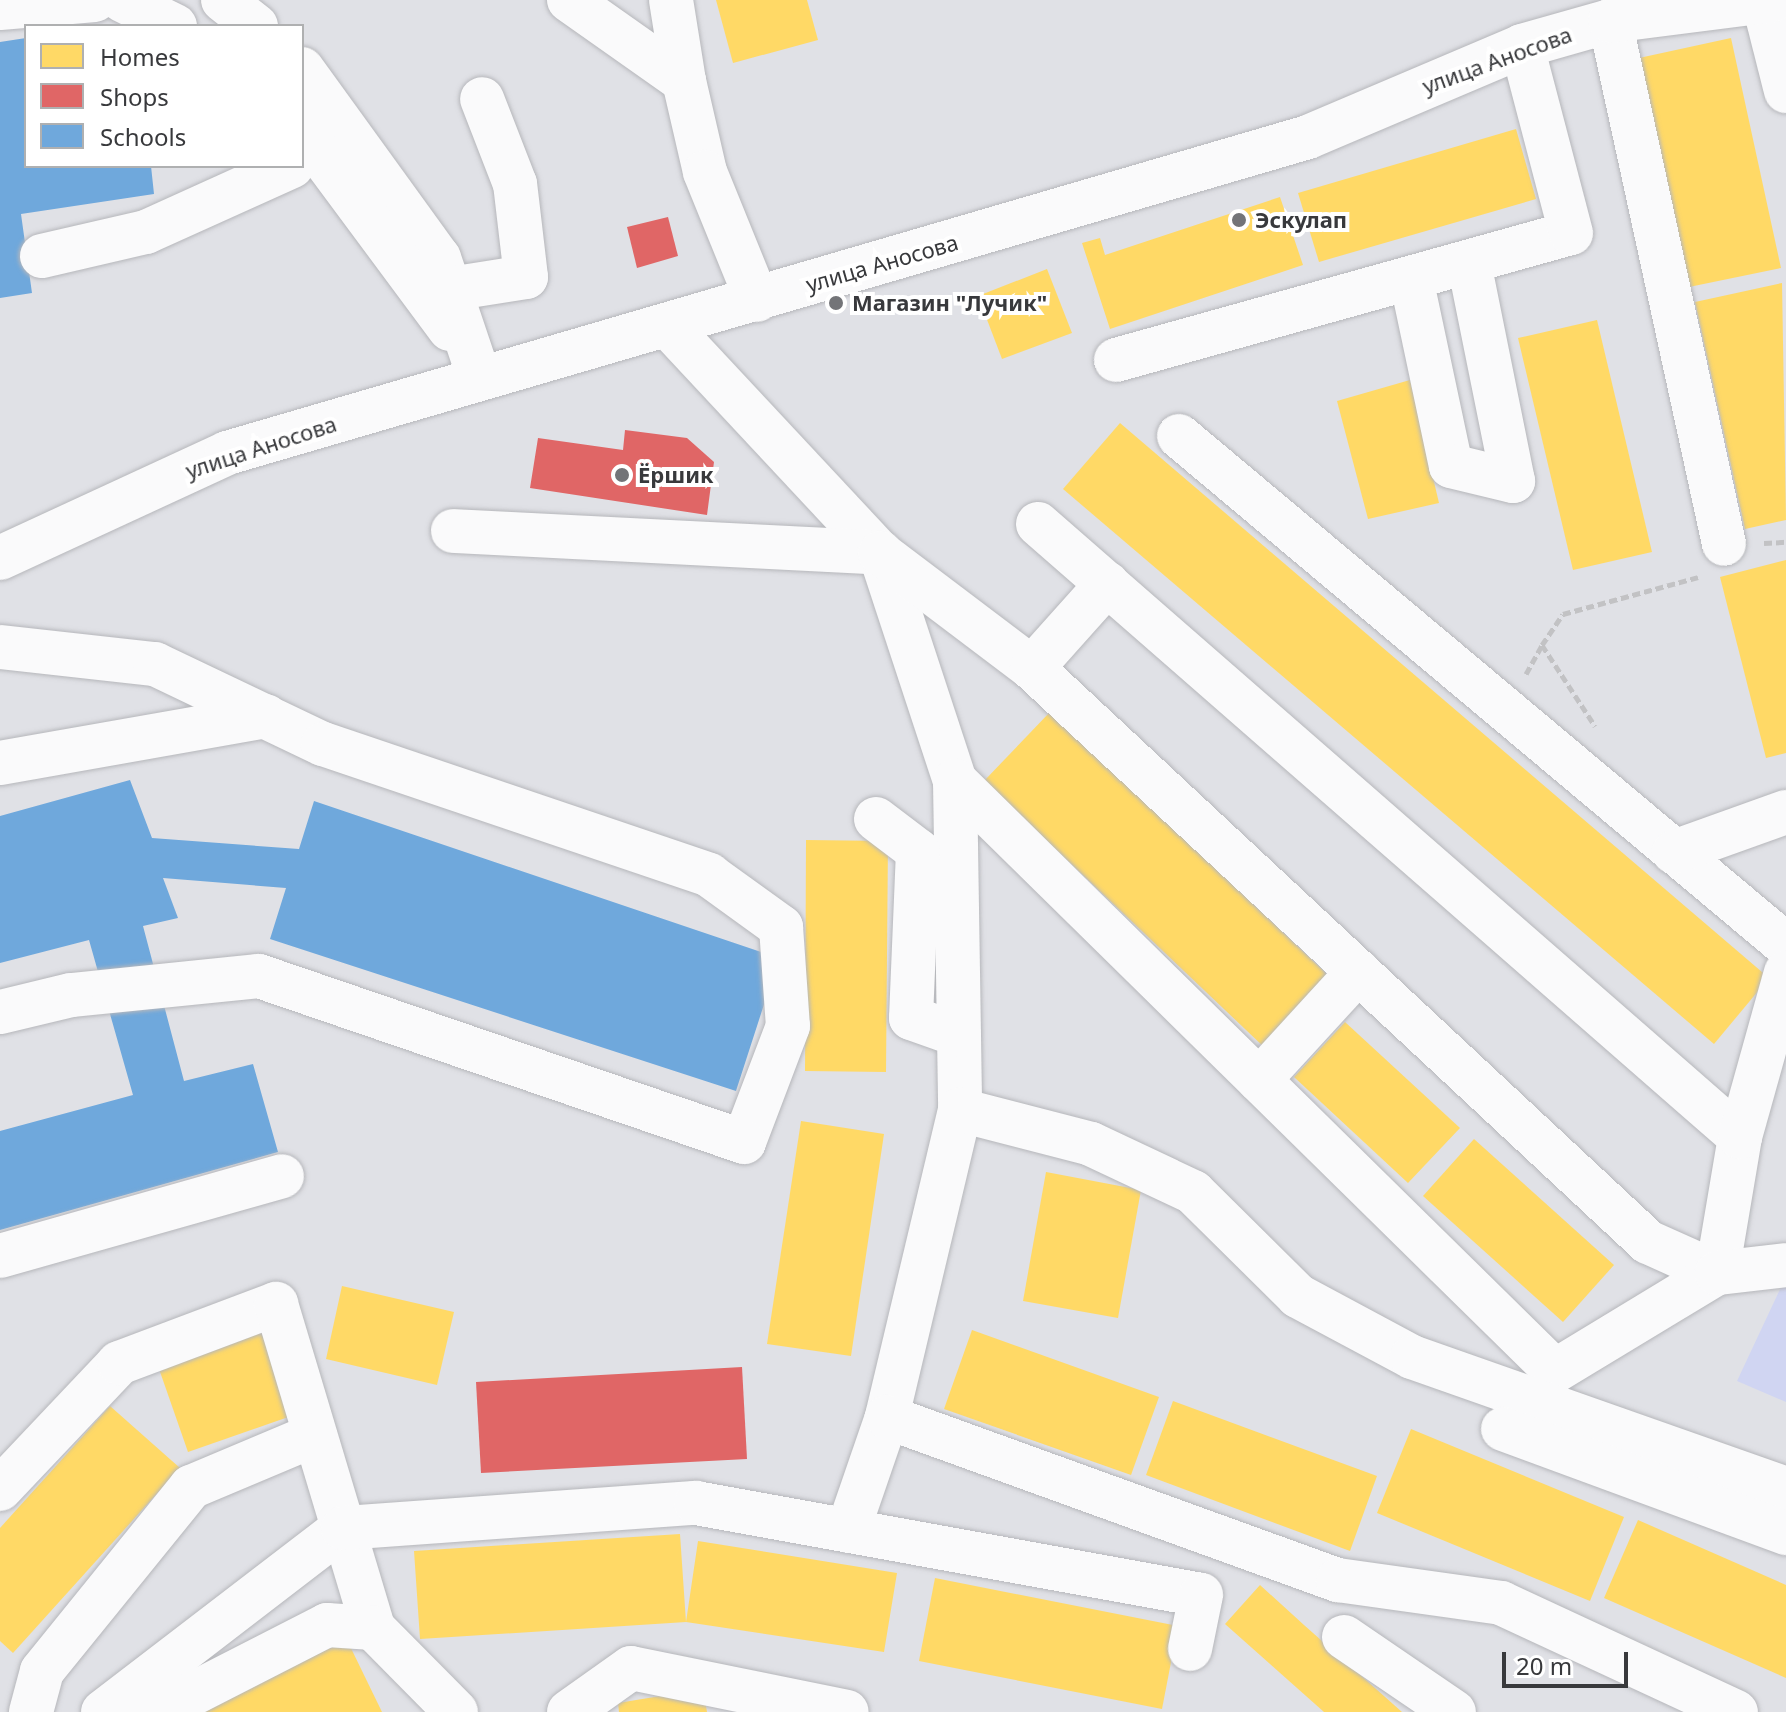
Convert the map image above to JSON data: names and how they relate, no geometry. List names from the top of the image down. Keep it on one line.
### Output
{"streets":{"street":["улица Аносова"]},"places":["Эскулап","Магазин \"Лучик\"","Ёршик"],"legend":["Homes","Shops","Schools"],"scale_bar":"20 m"}
